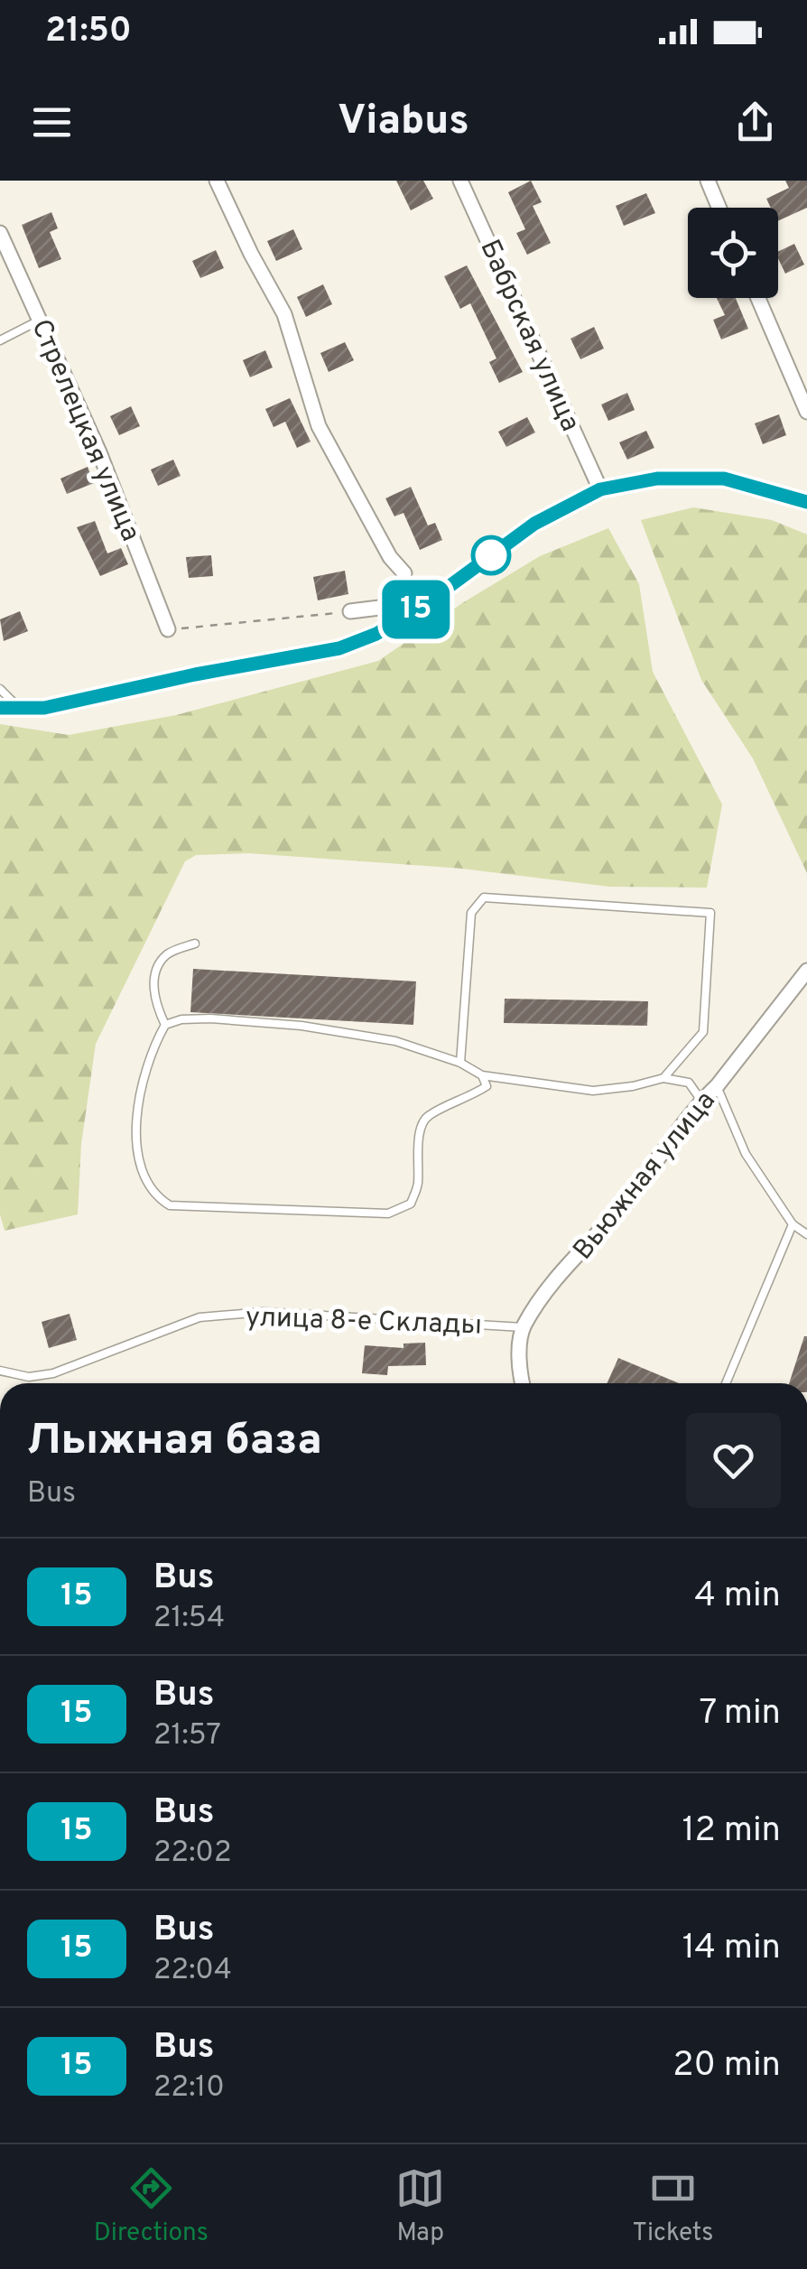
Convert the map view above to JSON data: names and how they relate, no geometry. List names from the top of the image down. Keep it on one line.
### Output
{"streets":{"street":["Бабрская улица","Стрелецкая улица","Вьюжная улица"],"lane":["улица 8-е Склады"]},"crossings":[["Вьюжная улица","улица 8-е Склады"]],"lines":["bus line 15"],"page":{"status":"21:50","header":"Viabus","on_map":"15","heading":["Лыжная база","Bus"],"list":[{"mark":"15","name":"Bus","note":"21:54","value":"4 min"},{"mark":"15","name":"Bus","note":"21:57","value":"7 min"},{"mark":"15","name":"Bus","note":"22:02","value":"12 min"},{"mark":"15","name":"Bus","note":"22:04","value":"14 min"},{"mark":"15","name":"Bus","note":"22:10","value":"20 min"}],"tabs":["Directions","Map","Tickets"]}}
